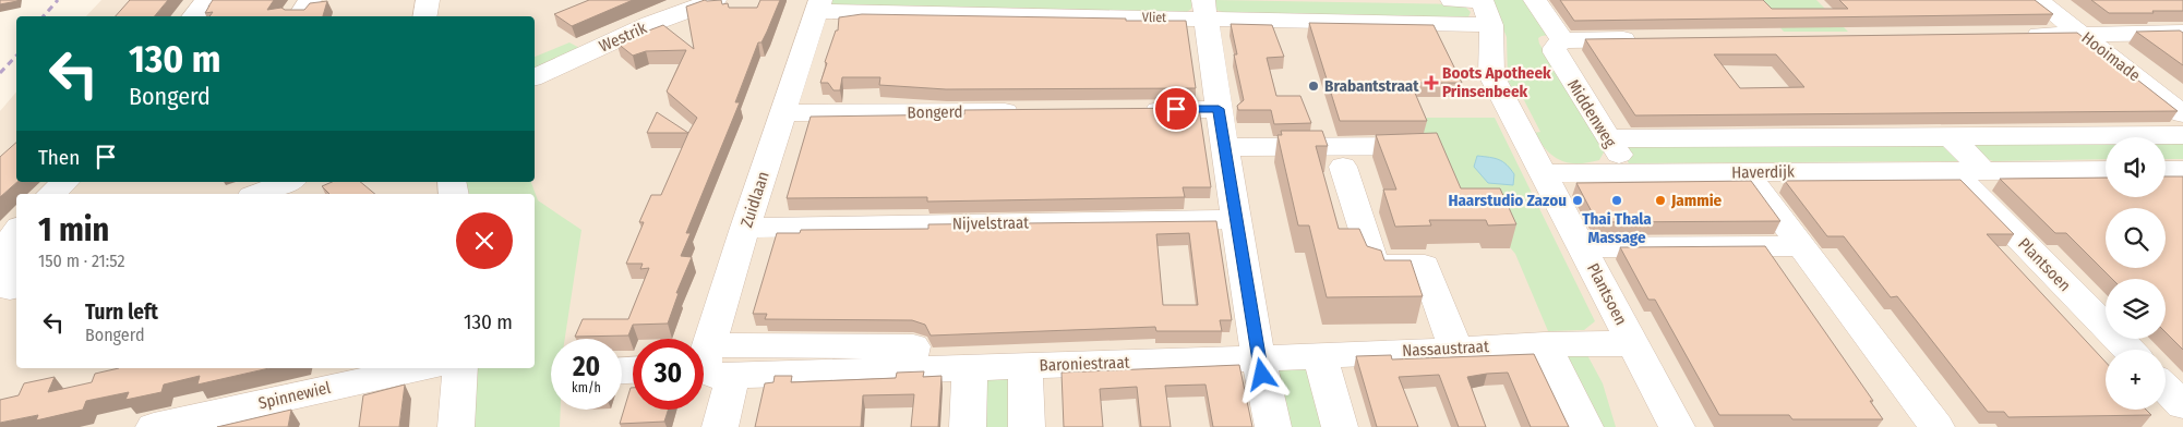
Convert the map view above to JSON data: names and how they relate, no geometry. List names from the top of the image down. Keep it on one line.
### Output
{"streets":{"street":["Vliet","Westrik","Hooimade","Bongerd","Middenweg","Haverdijk","Zuidlaan","Nijvelstraat","Plantsoen","Nassaustraat","Baroniestraat","Spinnewiel"]},"crossings":[["Vliet","Zuidlaan"],["Bongerd","Zuidlaan"],["Middenweg","Haverdijk"],["Haverdijk","Plantsoen"],["Zuidlaan","Nijvelstraat"],["Zuidlaan","Baroniestraat"],["Plantsoen","Nassaustraat"],["Nassaustraat","Baroniestraat"]],"places":{"health":["Boots Apotheek Prinsenbeek"],"other":["Brabantstraat","Haarstudio Zazou","Thai Thala Massage","Jammie"]},"page":{"turn":["130 m","Bongerd"],"then":"Then","map_buttons":"+","heading":["1 min","150 m · 21:52"],"list":[{"name":"Turn left","note":"Bongerd","value":"130 m"}],"speed":"20 km/h","limit":"30"}}
